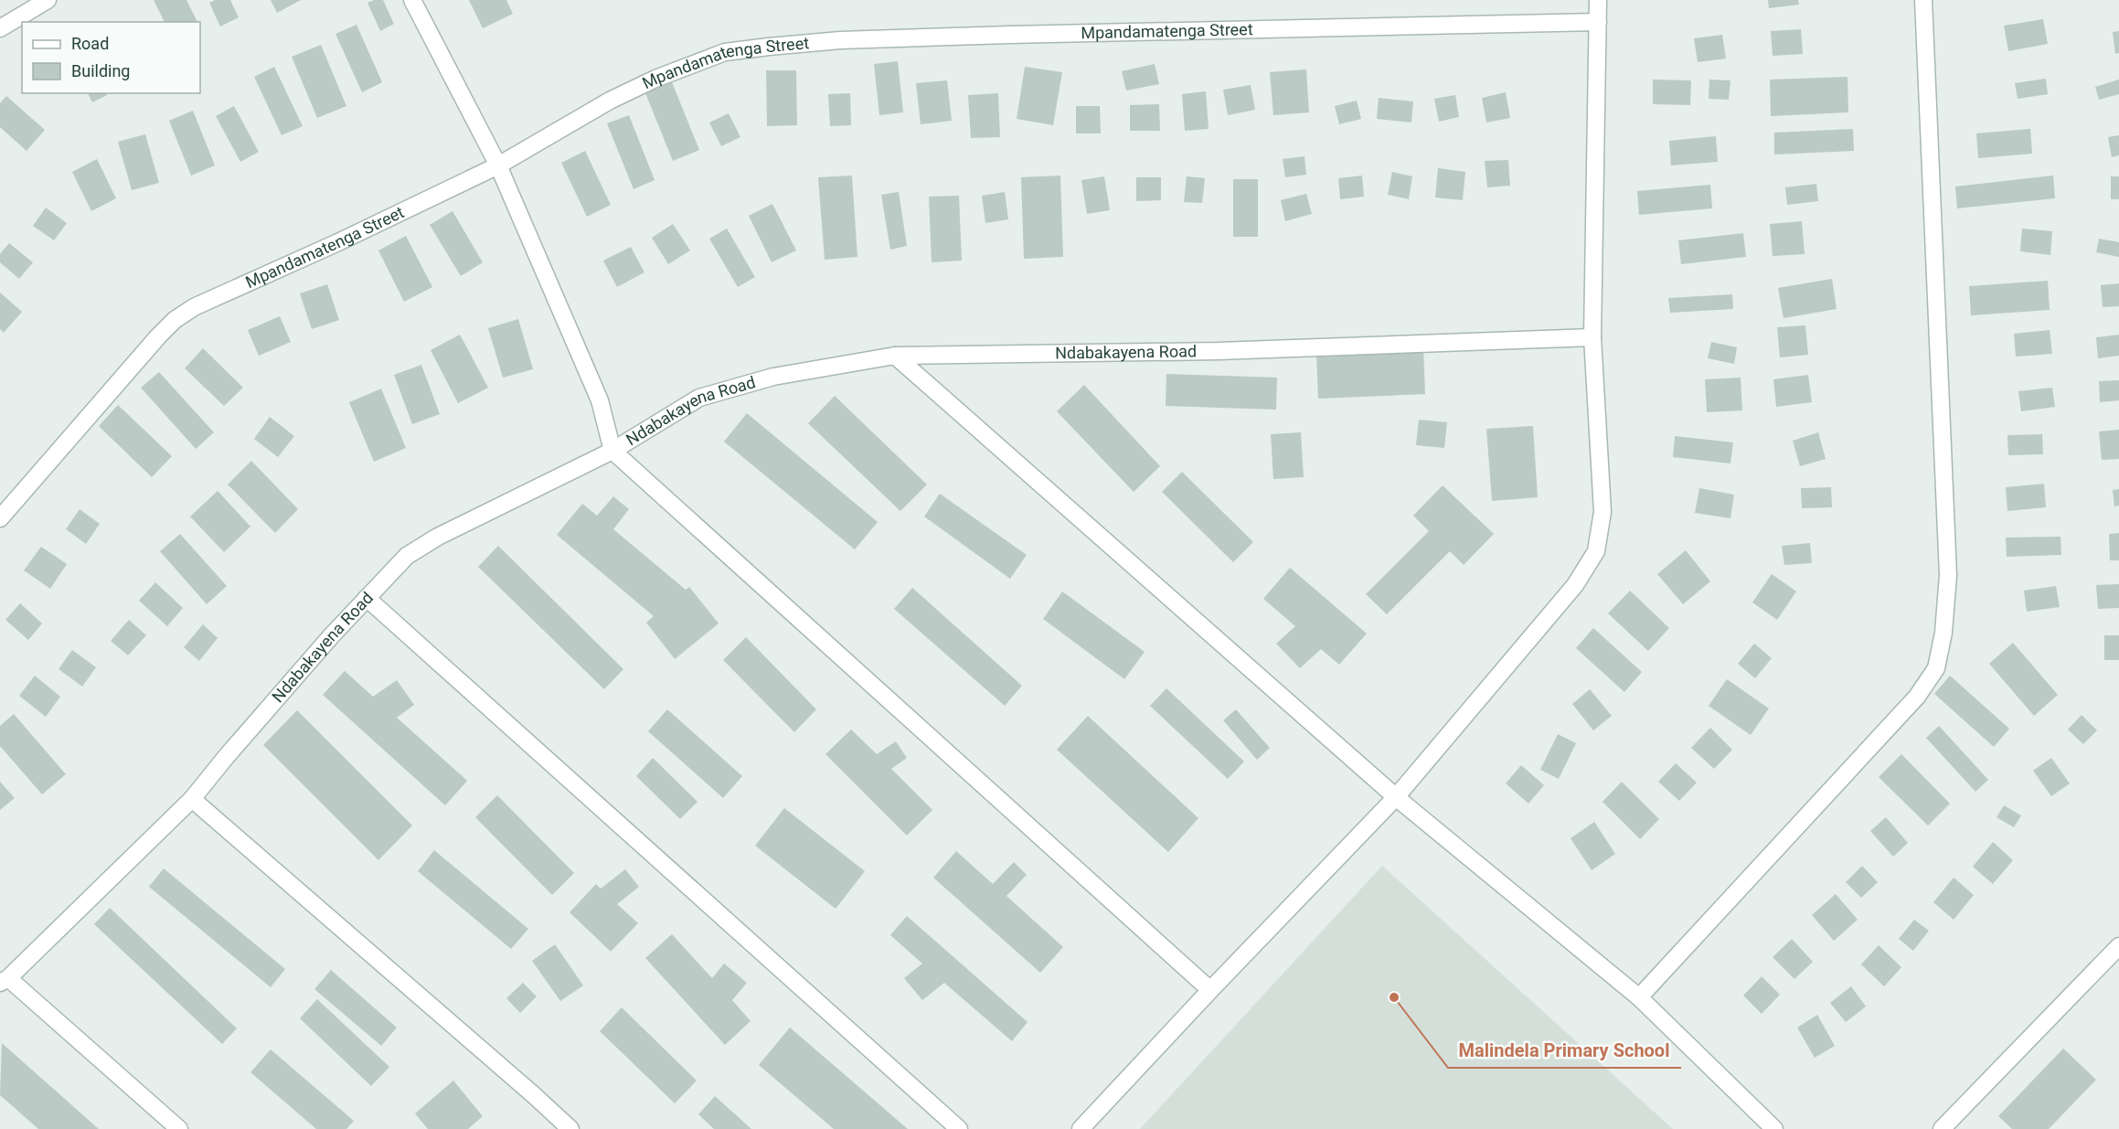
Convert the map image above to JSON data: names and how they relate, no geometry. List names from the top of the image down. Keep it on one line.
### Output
{"streets":{"street":["Mpandamatenga Street","Ndabakayena Road"]},"places":["Malindela Primary School"],"legend":["Road","Building"]}
